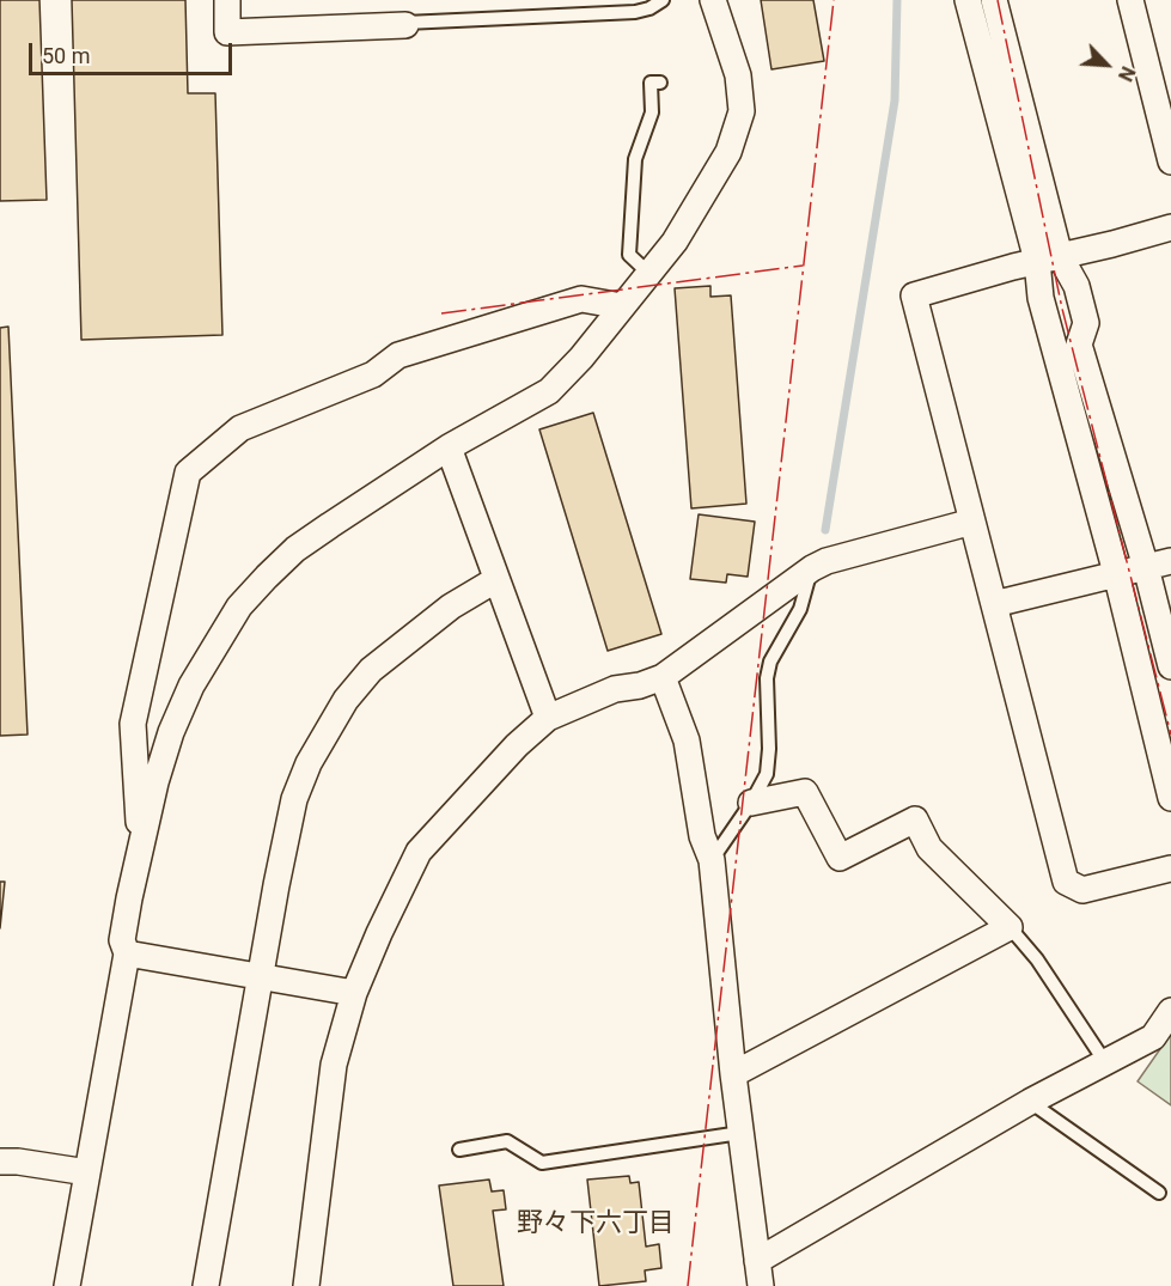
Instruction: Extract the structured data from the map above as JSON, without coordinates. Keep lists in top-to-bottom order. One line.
{"districts":["野々下六丁目"],"scale_bar":"50 m","north":"bottom right"}
